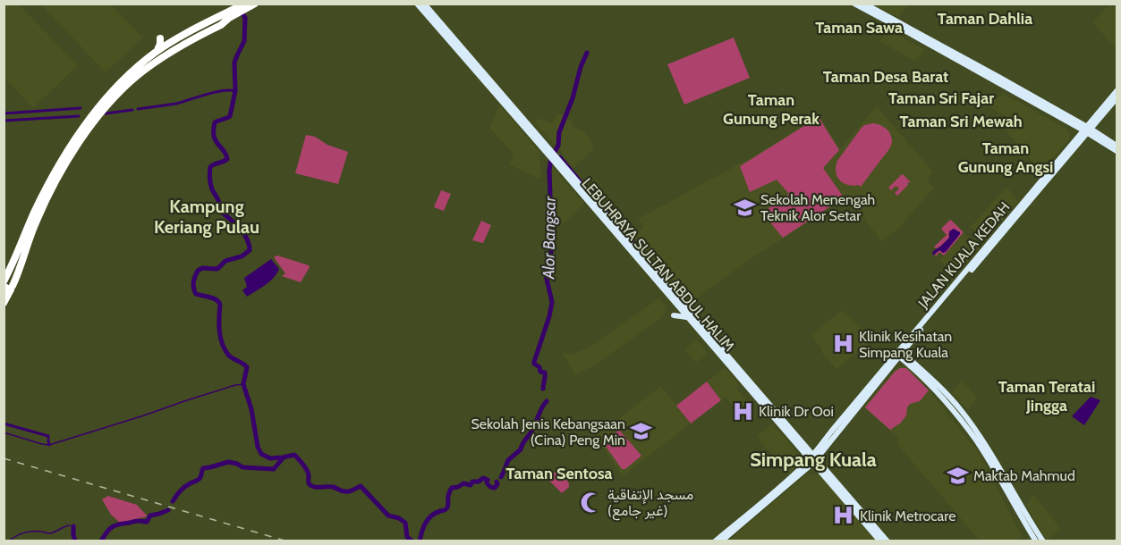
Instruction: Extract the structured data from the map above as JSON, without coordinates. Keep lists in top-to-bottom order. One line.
{"streets":{"main road":["JALAN KUALA KEDAH","LEBUHRAYA SULTAN ABDUL HALIM"]},"crossings":[["JALAN KUALA KEDAH","LEBUHRAYA SULTAN ABDUL HALIM"]],"districts":["Taman Dahlia","Taman Sawa","Taman Desa Barat","Taman Sri Fajar","Taman Gunung Perak","Taman Sri Mewah","Taman Gunung Angsi","Kampung Keriang Pulau","Taman Teratai Jingga","Simpang Kuala","Taman Sentosa"],"water":["Alor Bangsar"],"places":{"school or university":["Sekolah Menengah Teknik Alor Setar","Sekolah Jenis Kebangsaan (Cina) Peng Min","Maktab Mahmud"],"hospital":["Klinik Kesihatan Simpang Kuala","Klinik Dr Ooi","Klinik Metrocare"],"mosque":["مسجد الإتفاقية (غير جامع)"]}}
